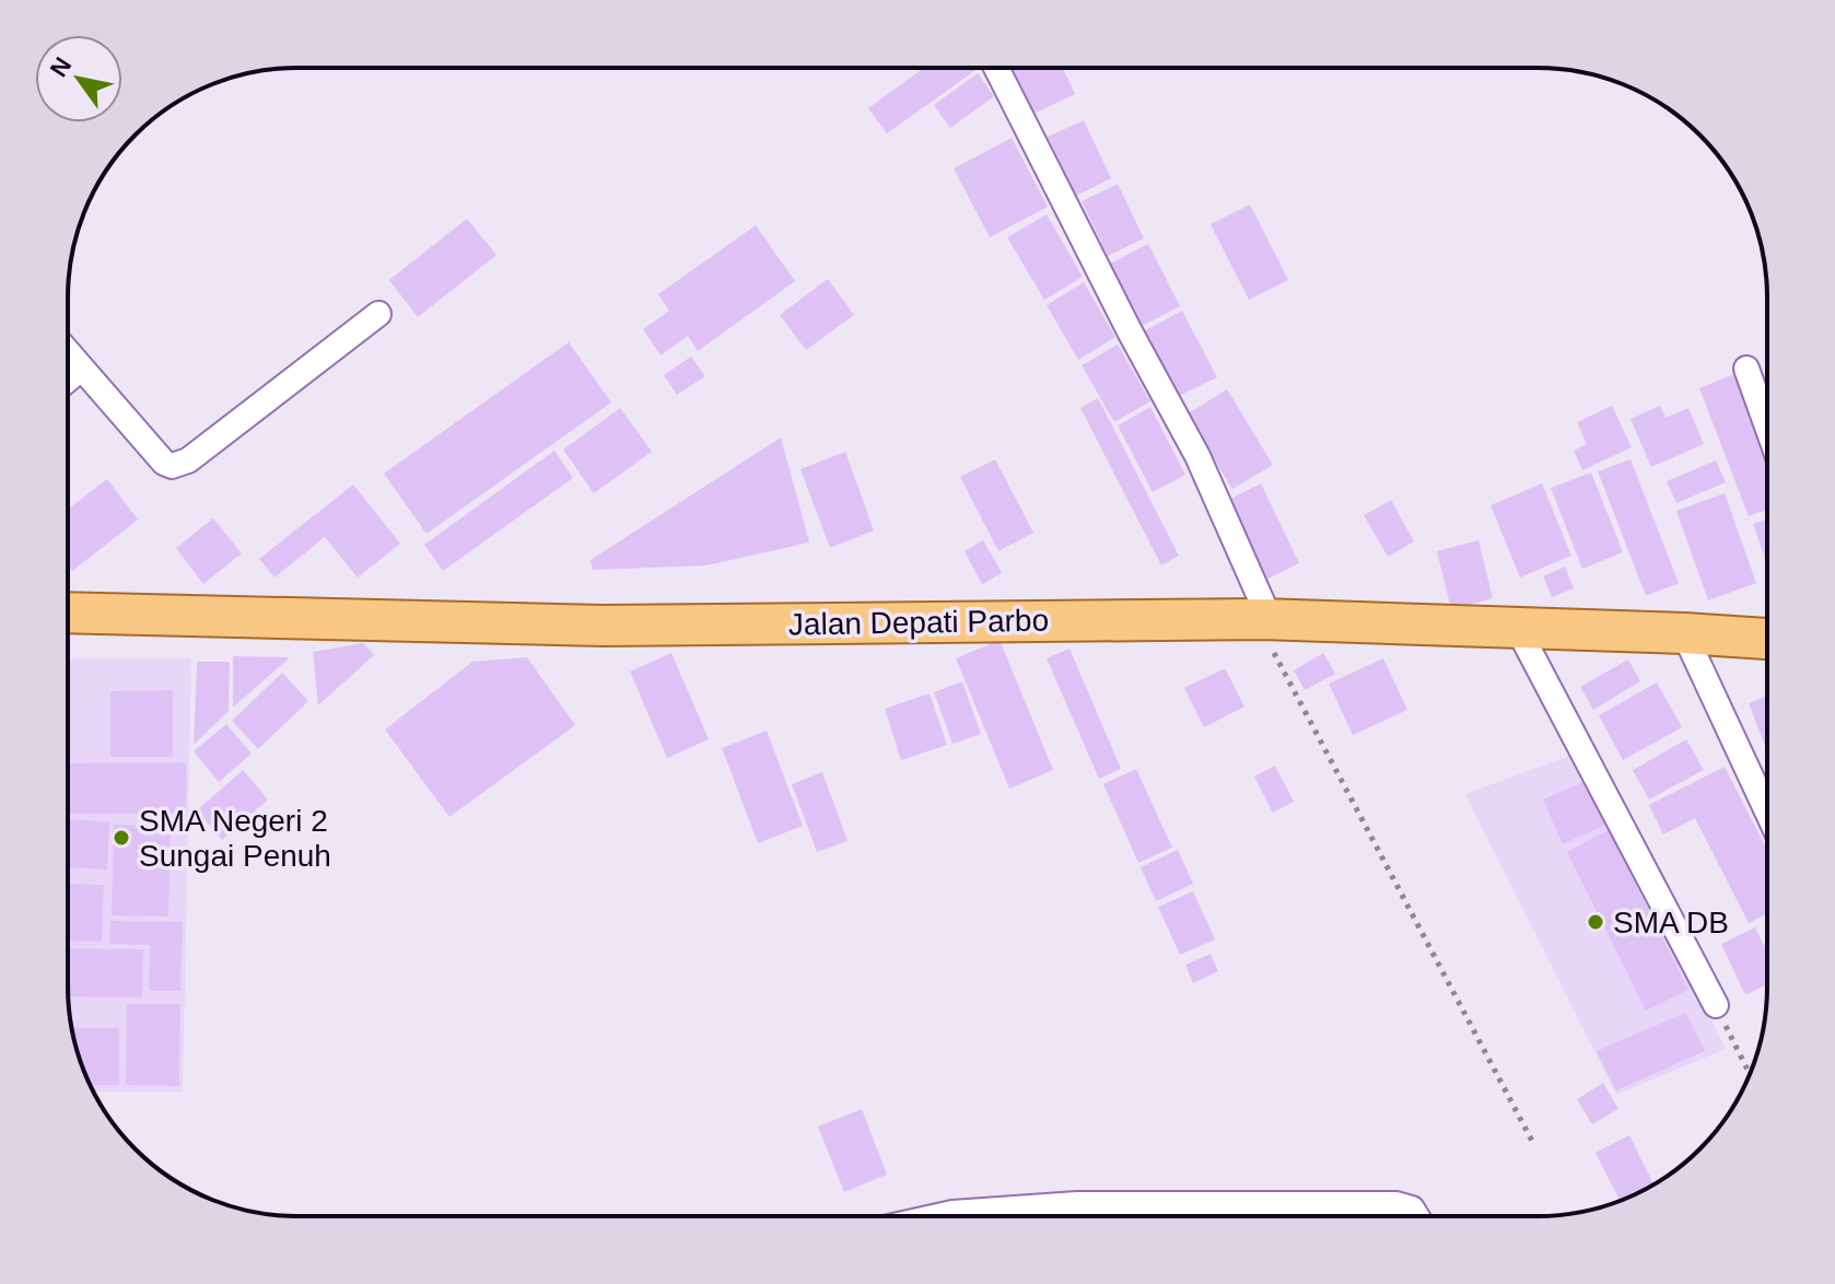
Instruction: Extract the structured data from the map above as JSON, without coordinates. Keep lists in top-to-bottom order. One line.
{"streets":{"main road":["Jalan Depati Parbo"]},"places":["SMA Negeri 2 Sungai Penuh","SMA DB"],"north":"top left"}
